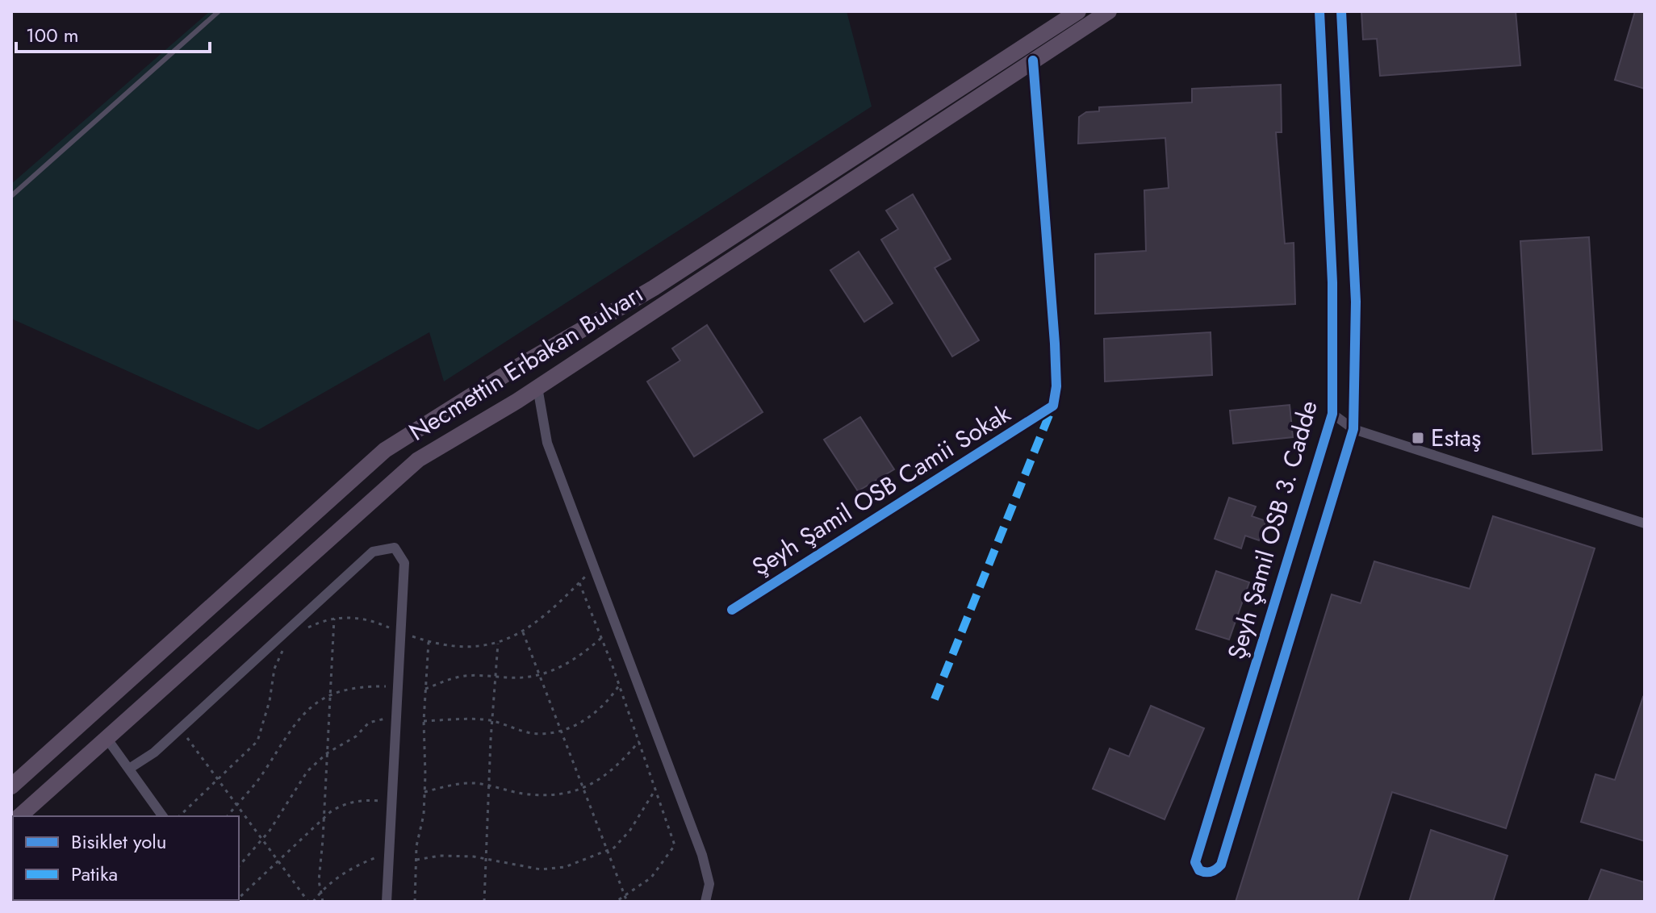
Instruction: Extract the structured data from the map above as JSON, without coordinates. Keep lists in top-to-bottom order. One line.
{"streets":{"main road":["Necmettin Erbakan Bulvarı"],"street":["Şeyh Şamil OSB Camii Sokak","Şeyh Şamil OSB 3. Cadde"]},"crossings":[["Necmettin Erbakan Bulvarı","Şeyh Şamil OSB Camii Sokak"]],"places":{"transit":["Estaş"]},"legend":["Bisiklet yolu","Patika"],"scale_bar":"100 m"}
